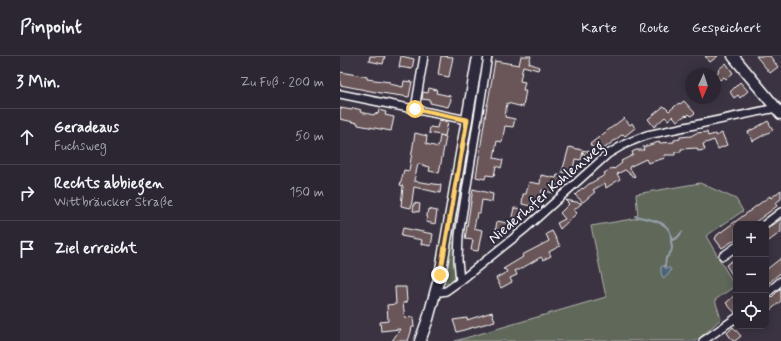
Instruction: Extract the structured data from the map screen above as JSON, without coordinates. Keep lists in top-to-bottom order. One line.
{"streets":{"street":["Niederhofer Kohlenweg"]},"north":"bottom","page":{"header":"Pinpoint","nav":["Karte","Route","Gespeichert"],"heading":["3 Min.","Zu Fuß · 200 m"],"list":[["Geradeaus","Fuchsweg","50 m"],["Rechts abbiegen","Wittbräucker Straße","150 m"],"Ziel erreicht"],"map_buttons":["+","−"]}}
